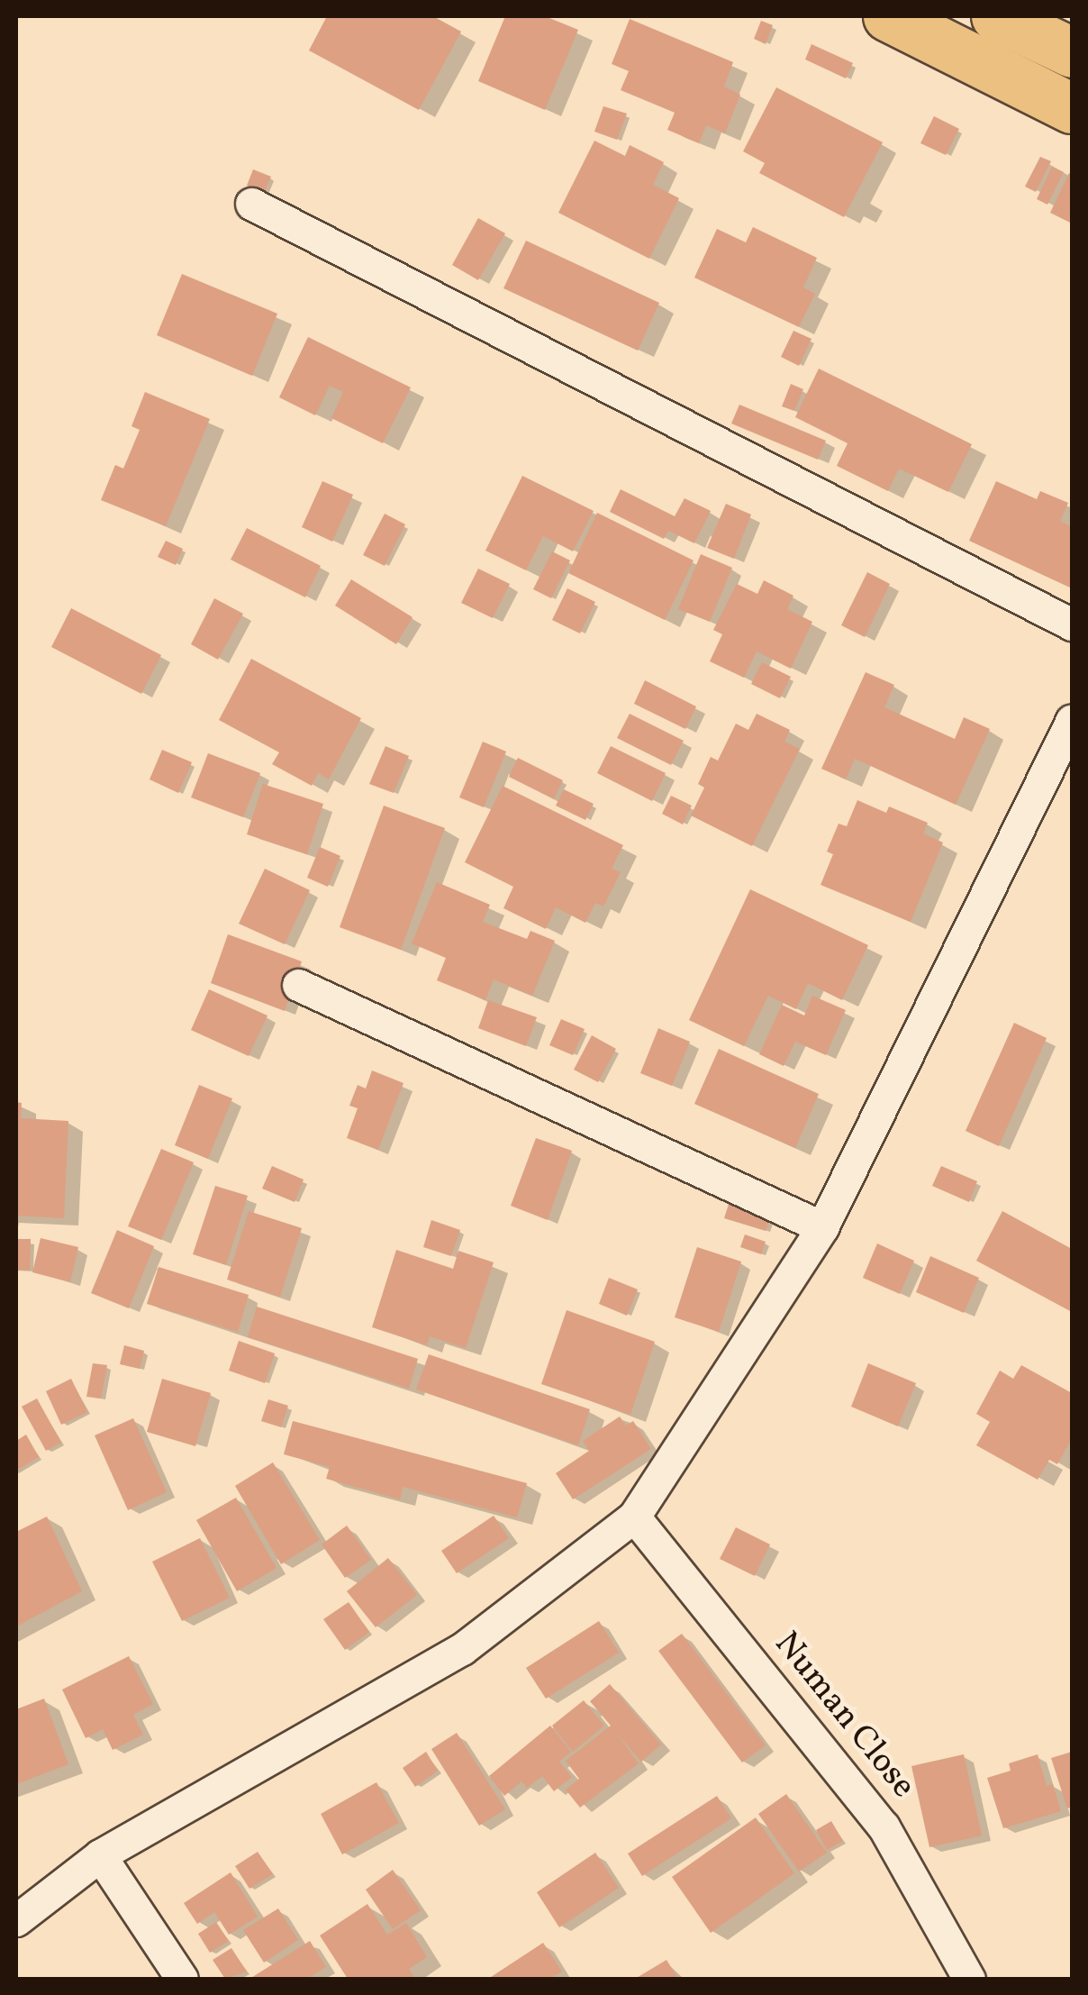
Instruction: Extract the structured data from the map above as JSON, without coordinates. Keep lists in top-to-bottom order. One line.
{"streets":{"street":["Numan Close"]}}
